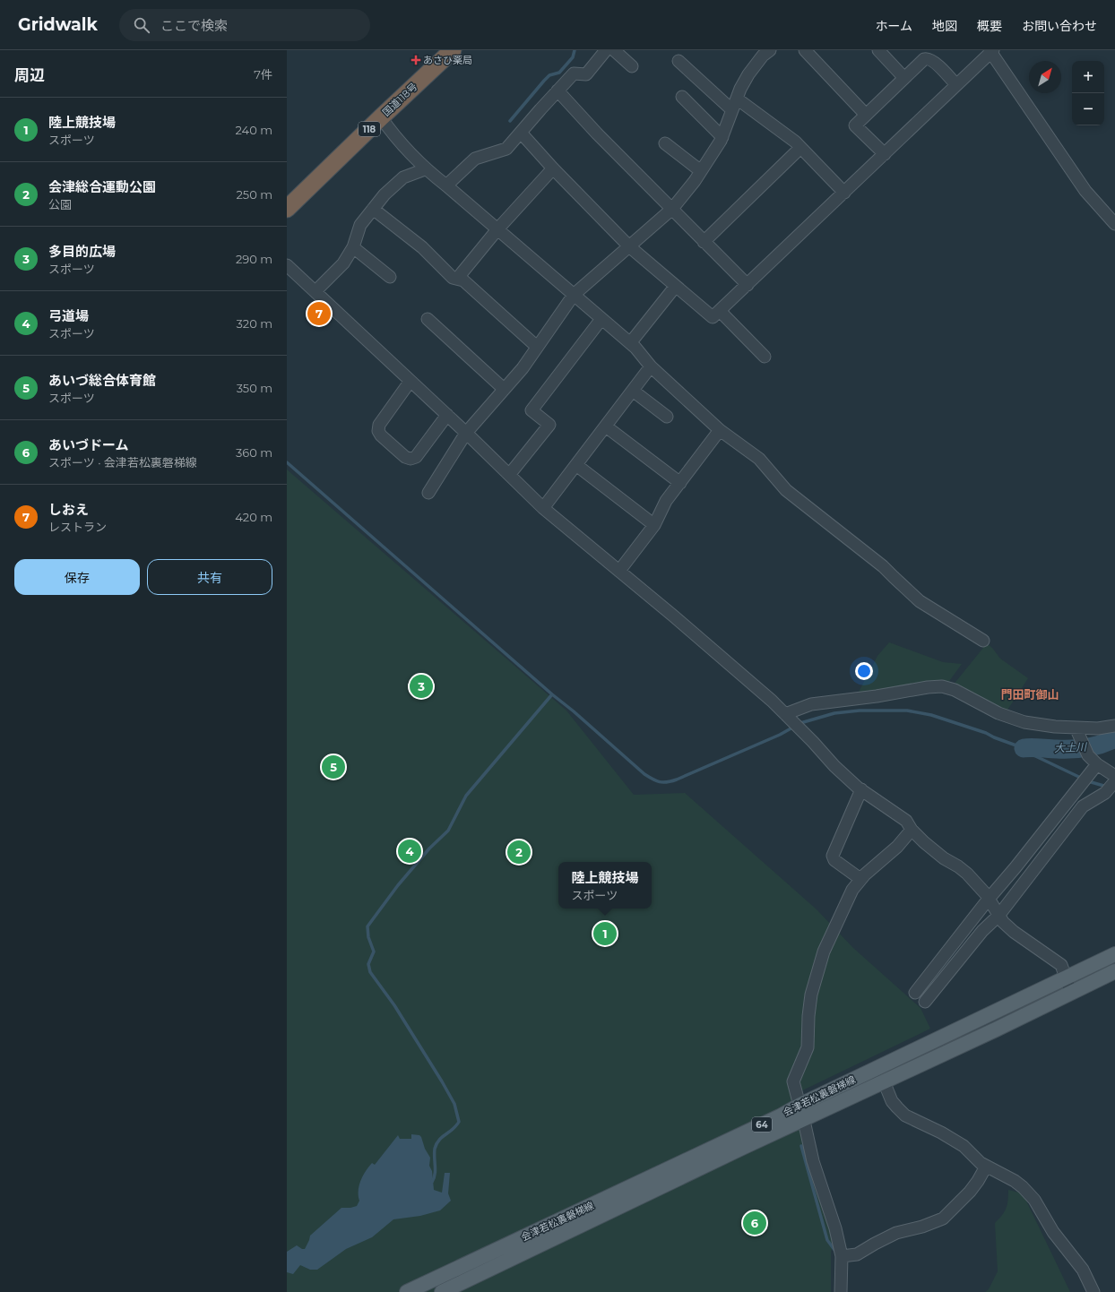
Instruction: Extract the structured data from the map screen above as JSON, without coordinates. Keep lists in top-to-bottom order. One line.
{"streets":{"highway":["国道118号","118"],"main road":["会津若松裏磐梯線","64"]},"districts":["門田町御山"],"water":["大土川"],"places":{"health":["あさひ薬局"]},"north":"top right","page":{"header":"Gridwalk","search":"ここで検索","nav":["ホーム","地図","概要","お問い合わせ"],"heading":["周辺","7件"],"map_buttons":["+","−"],"list":[{"mark":"1","name":"陸上競技場","note":"スポーツ","value":"240 m"},{"mark":"2","name":"会津総合運動公園","note":"公園","value":"250 m"},{"mark":"3","name":"多目的広場","note":"スポーツ","value":"290 m"},{"mark":"4","name":"弓道場","note":"スポーツ","value":"320 m"},{"mark":"5","name":"あいづ総合体育館","note":"スポーツ","value":"350 m"},{"mark":"6","name":"あいづドーム","note":"スポーツ · 会津若松裏磐梯線","value":"360 m"},{"mark":"7","name":"しおえ","note":"レストラン","value":"420 m"}],"pins":["7","3","5","4","2","1","6"],"buttons":["保存","共有"],"popup":["陸上競技場","スポーツ"]}}
